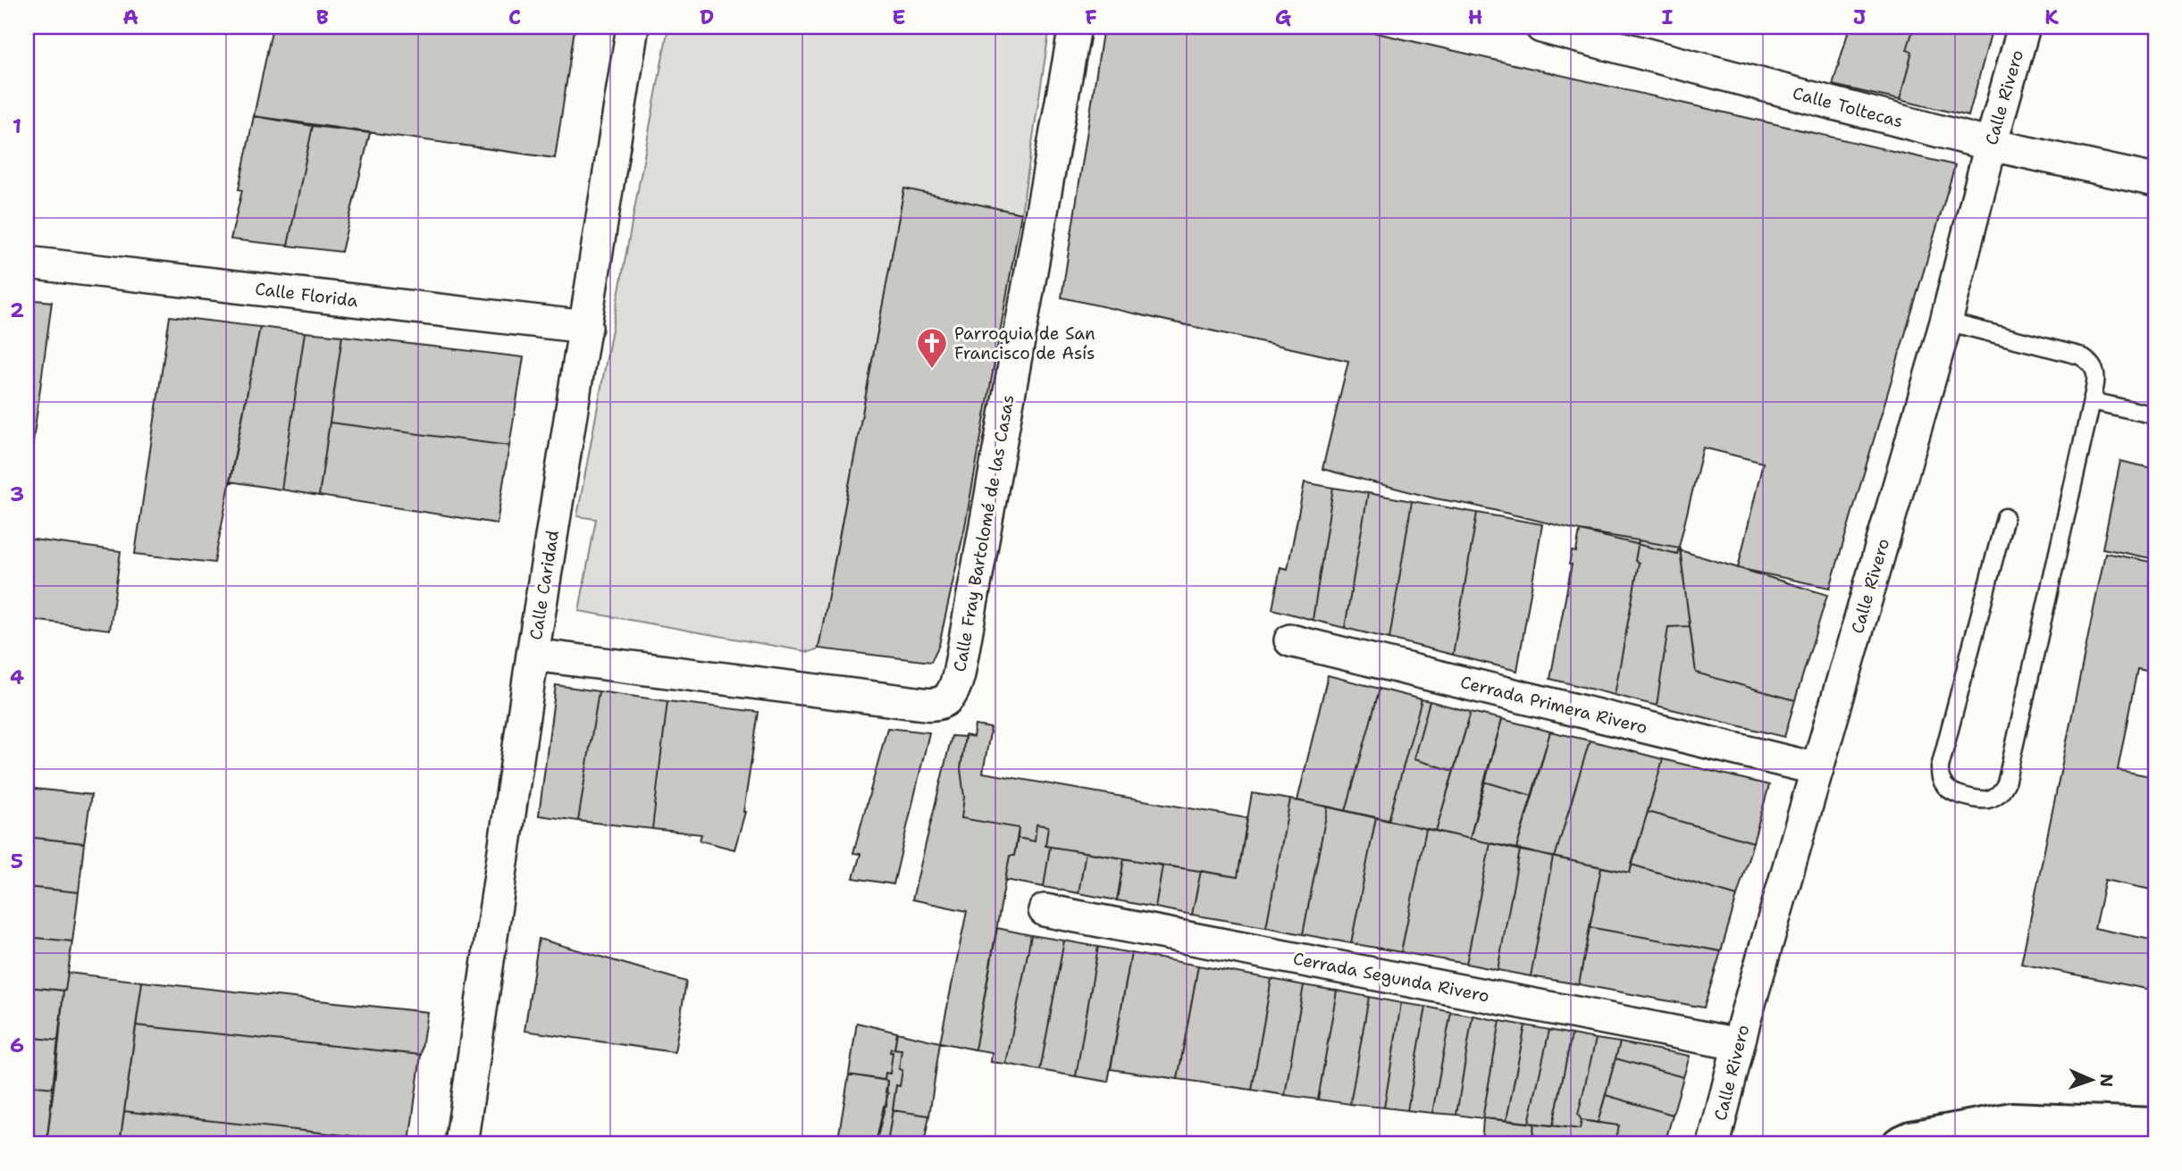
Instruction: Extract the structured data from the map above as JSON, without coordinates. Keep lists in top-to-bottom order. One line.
{"streets":{"street":["Calle Rivero","Calle Toltecas","Calle Florida","Calle Fray Bartolomé de las Casas","Calle Caridad","Cerrada Primera Rivero","Cerrada Segunda Rivero"]},"crossings":[["Calle Rivero","Calle Toltecas"],["Calle Rivero","Cerrada Primera Rivero"],["Calle Rivero","Cerrada Segunda Rivero"],["Calle Florida","Calle Caridad"],["Calle Fray Bartolomé de las Casas","Calle Caridad"]],"places":{"church":["Parroquia de San Francisco de Asís"]},"north":"right","grid":{"columns":["A","B","C","D","E","F","G","H","I","J","K"],"rows":["1","2","3","4","5","6"]}}
